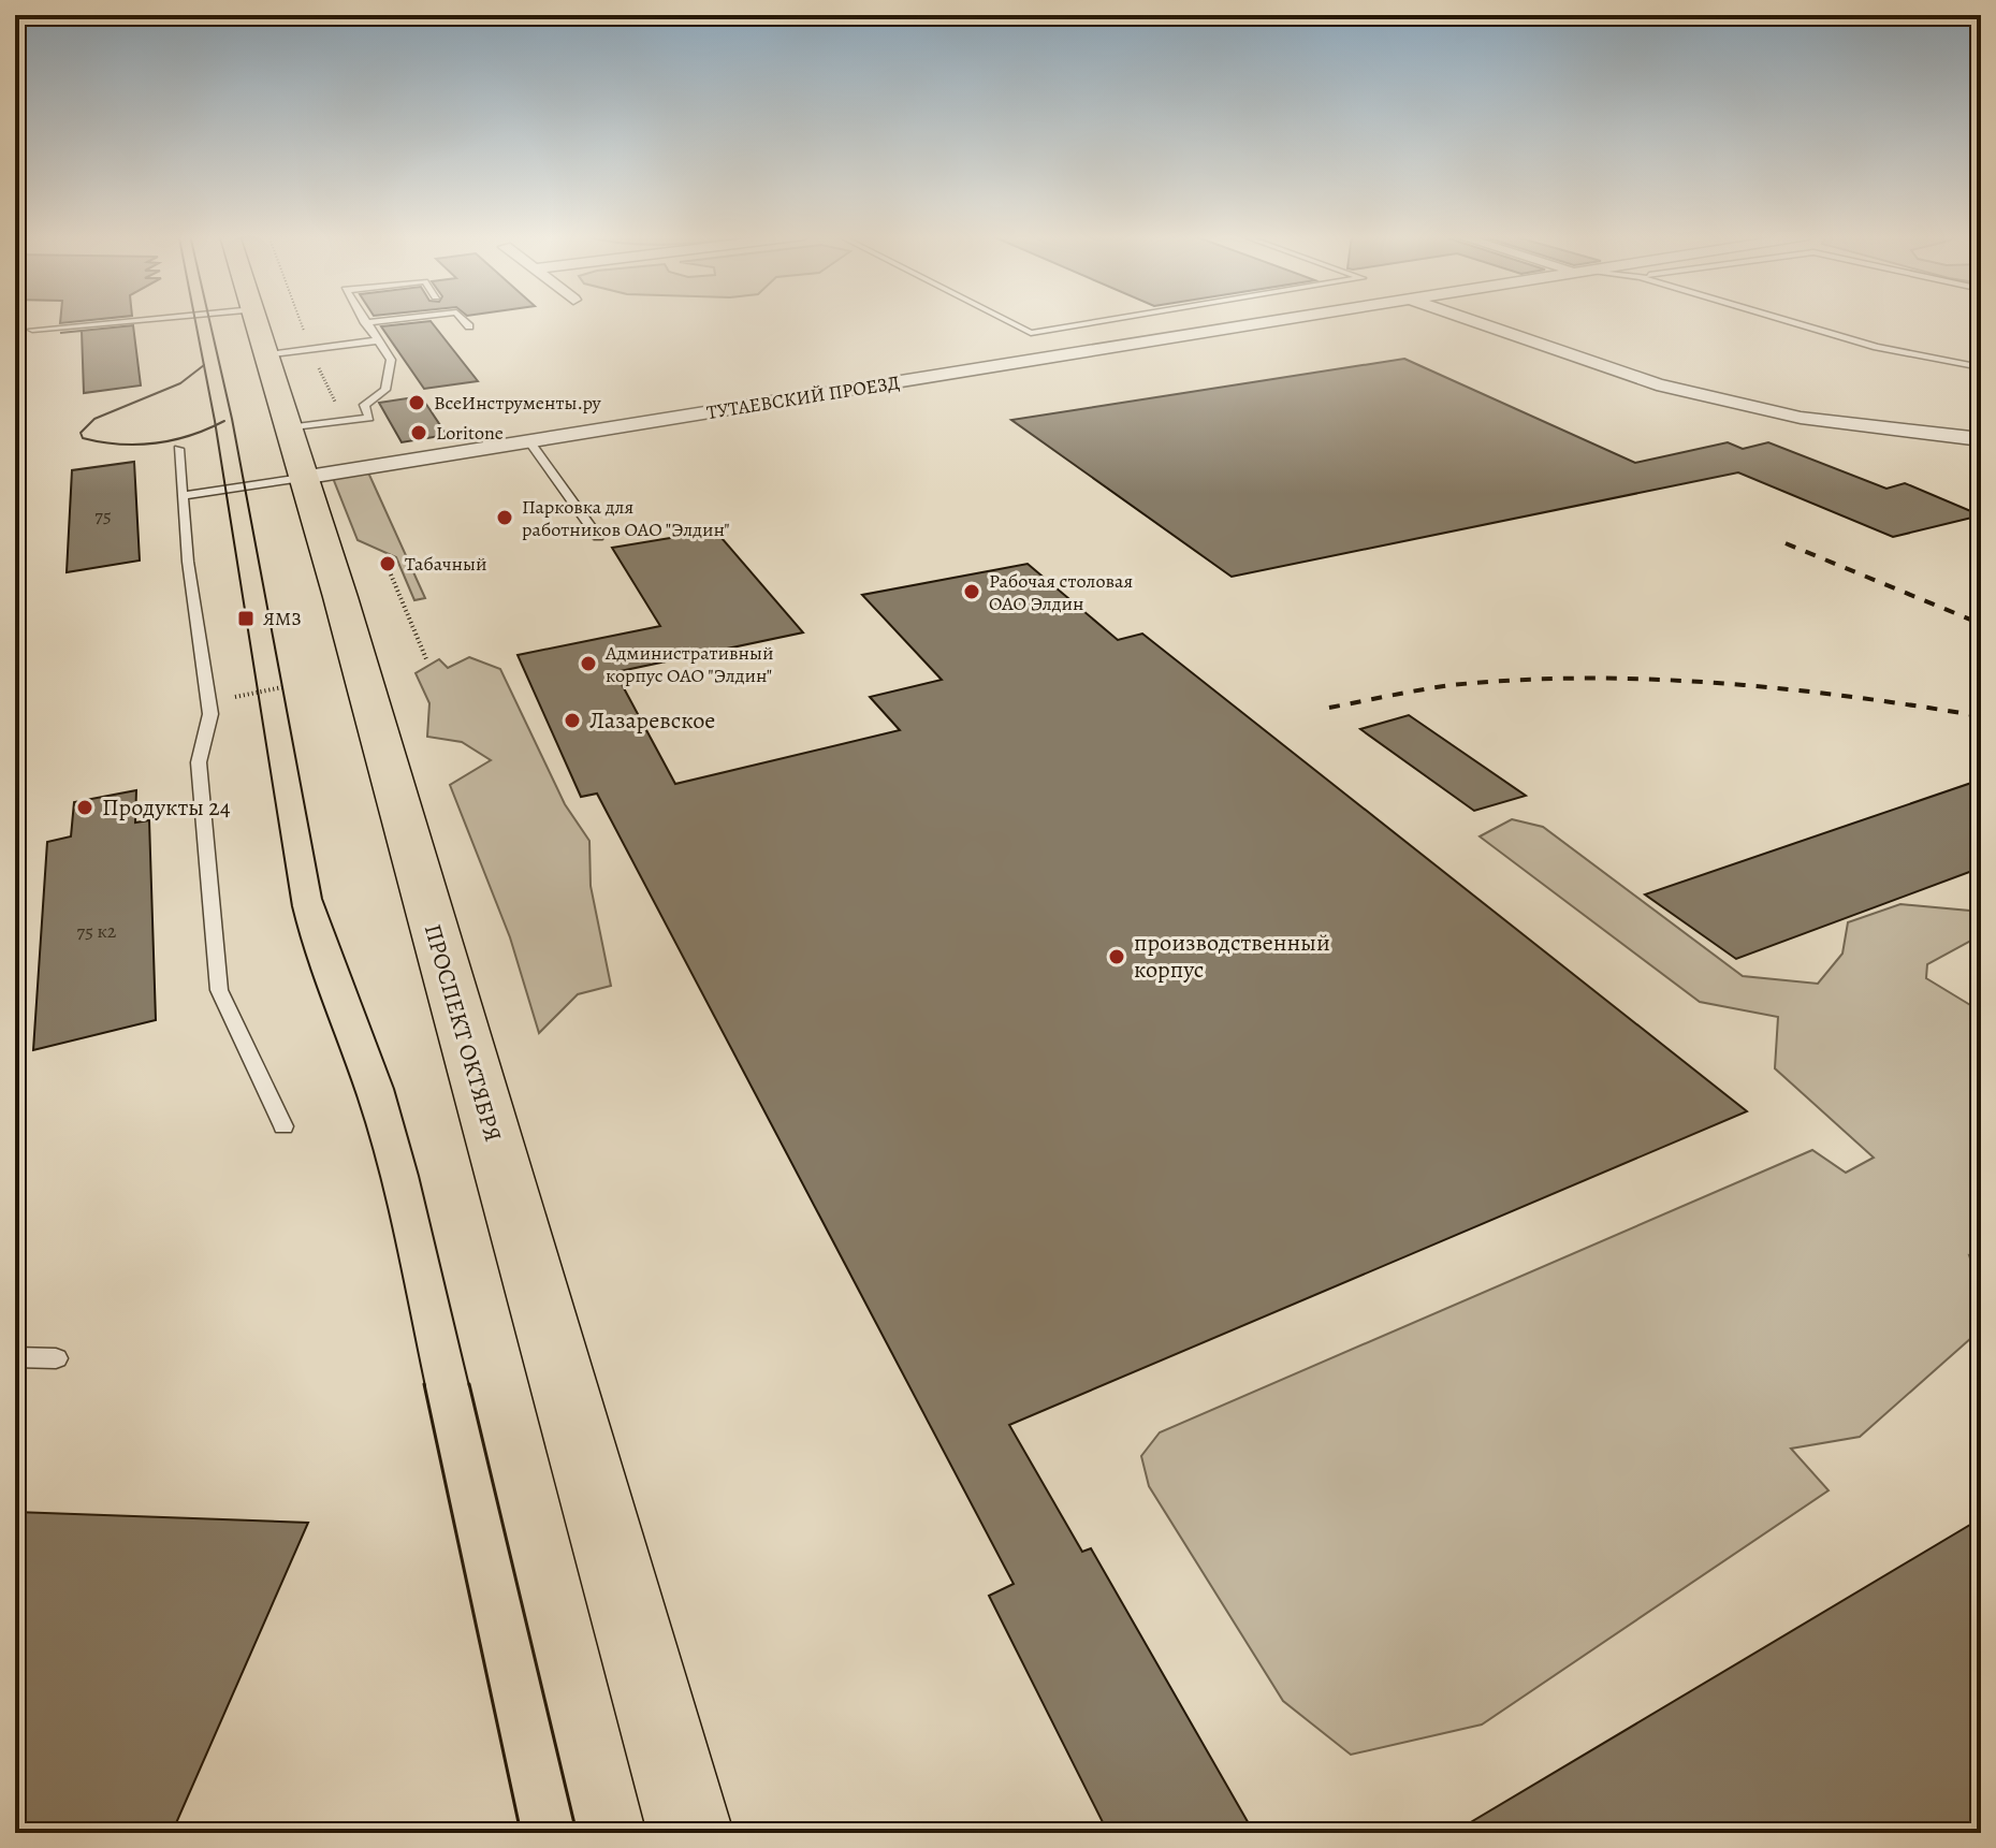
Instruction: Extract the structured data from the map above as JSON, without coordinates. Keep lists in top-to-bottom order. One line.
{"streets":{"main road":["ПРОСПЕКТ ОКТЯБРЯ"],"street":["ТУТАЕВСКИЙ ПРОЕЗД"]},"crossings":[["ТУТАЕВСКИЙ ПРОЕЗД","ПРОСПЕКТ ОКТЯБРЯ"]],"places":{"other":["ВсеИнструменты.ру","Loritone","Парковка для работников ОАО \"Элдин\"","Табачный","Рабочая столовая ОАО Элдин","Административный корпус ОАО \"Элдин\"","Лазаревское","Продукты 24","производственный корпус"],"transit":["ЯМЗ"]},"house_numbers":["75","75 к2"]}
